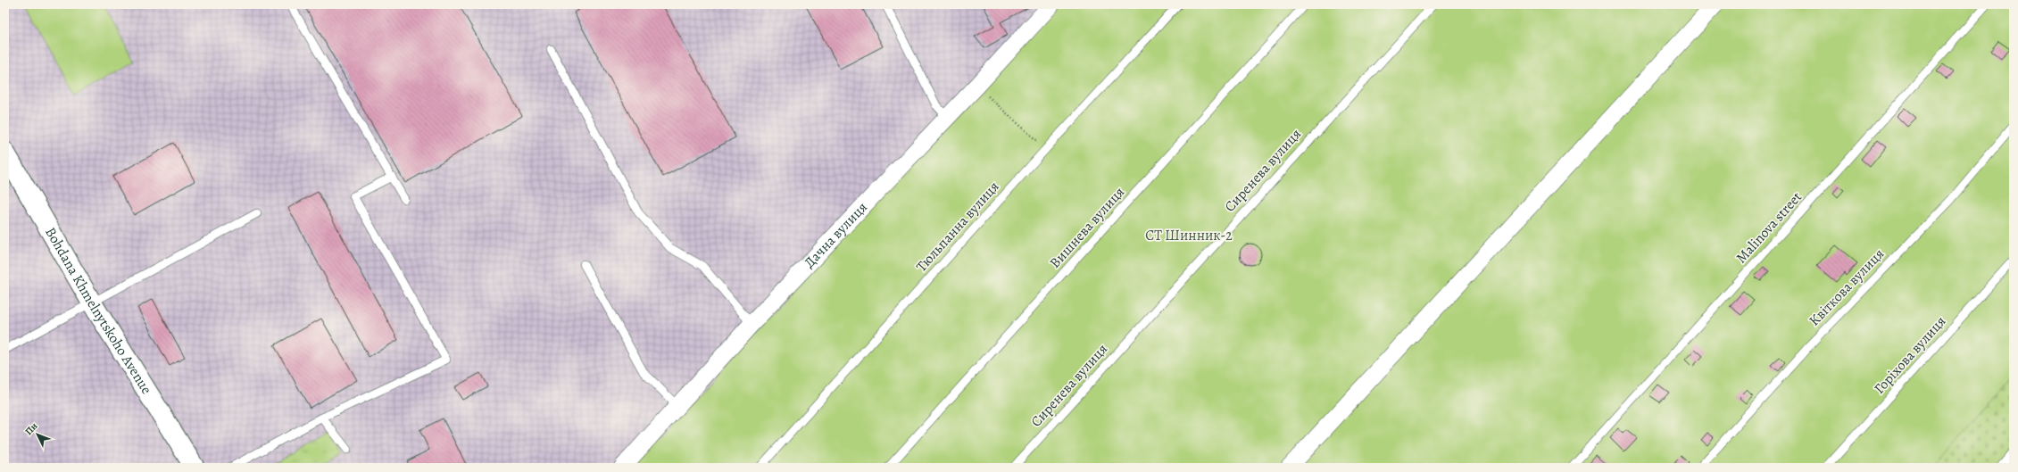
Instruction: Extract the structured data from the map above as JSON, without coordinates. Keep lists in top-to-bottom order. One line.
{"streets":{"main road":["Bohdana Khmelnytskoho Avenue"],"street":["Дачна вулиця"],"lane":["Сиренева вулиця","Тюльпанна вулиця","Вишнева вулиця","Malinova street","Квіткова вулиця","Горіхова вулиця"]},"parks":["СТ Шинник-2"],"north":"top left"}
